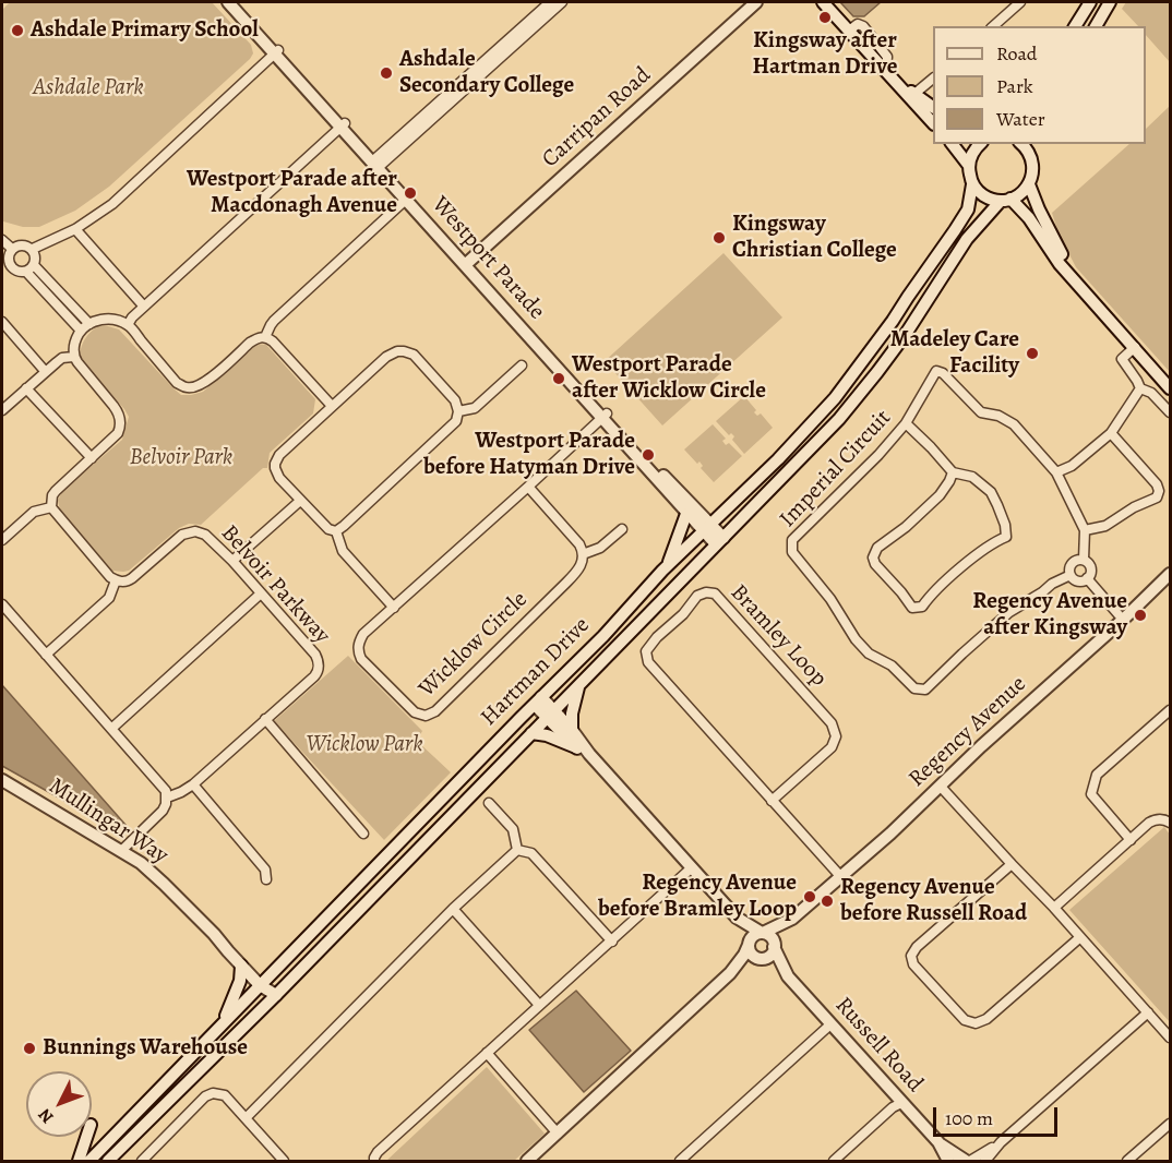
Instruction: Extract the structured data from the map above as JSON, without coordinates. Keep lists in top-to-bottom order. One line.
{"streets":{"main road":["Carripan Road","Westport Parade","Hartman Drive","Regency Avenue","Mullingar Way","Russell Road"],"street":["Imperial Circuit","Belvoir Parkway","Bramley Loop","Wicklow Circle"]},"crossings":[["Carripan Road","Westport Parade"],["Westport Parade","Wicklow Circle"],["Westport Parade","Hartman Drive"],["Bramley Loop","Regency Avenue"],["Hartman Drive","Mullingar Way"],["Regency Avenue","Russell Road"]],"parks":["Ashdale Park","Belvoir Park","Wicklow Park"],"places":["Kingsway after Hartman Drive","Ashdale Primary School","Ashdale Secondary College","Westport Parade after Macdonagh Avenue","Kingsway Christian College","Madeley Care Facility","Westport Parade after Wicklow Circle","Westport Parade before Hatyman Drive","Regency Avenue after Kingsway","Regency Avenue before Bramley Loop","Regency Avenue before Russell Road","Bunnings Warehouse"],"legend":["Road","Park","Water"],"scale_bar":"100 m","north":"bottom left"}
